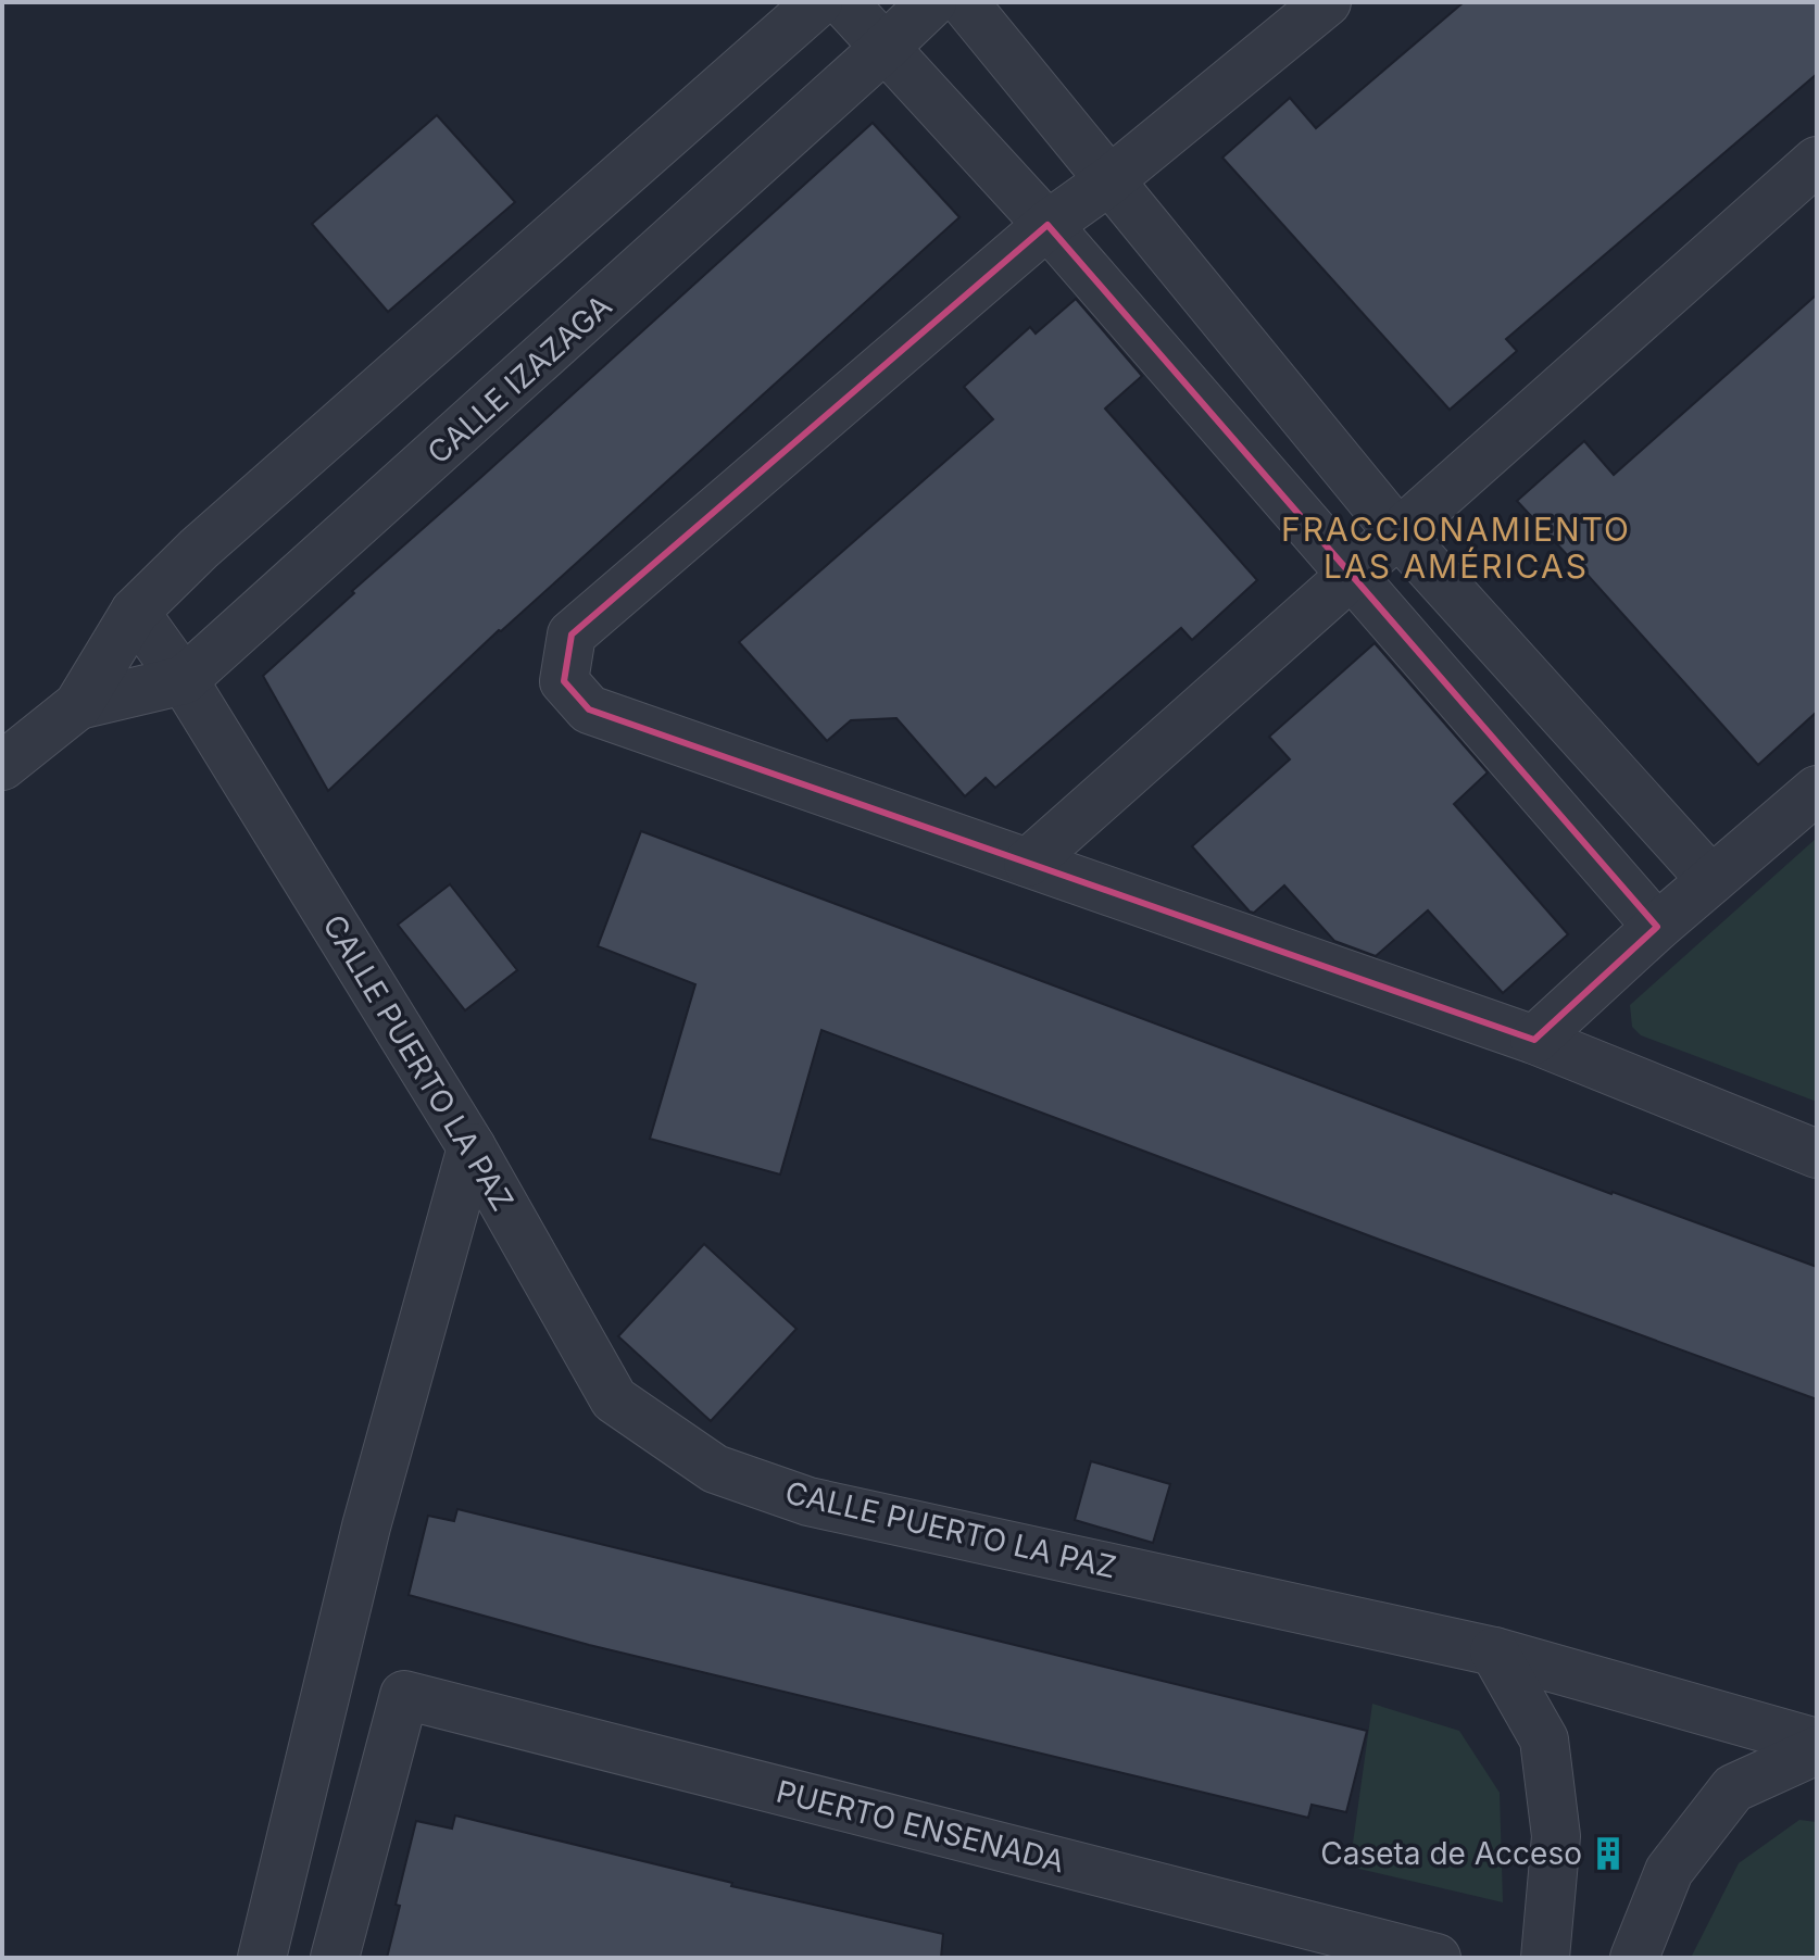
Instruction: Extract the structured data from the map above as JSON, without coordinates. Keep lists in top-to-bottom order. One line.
{"streets":{"street":["CALLE IZAZAGA","CALLE PUERTO LA PAZ","PUERTO ENSENADA"]},"crossings":[["CALLE IZAZAGA","CALLE PUERTO LA PAZ"]],"districts":["FRACCIONAMIENTO LAS AMÉRICAS"],"places":{"building":["Caseta de Acceso"]}}
